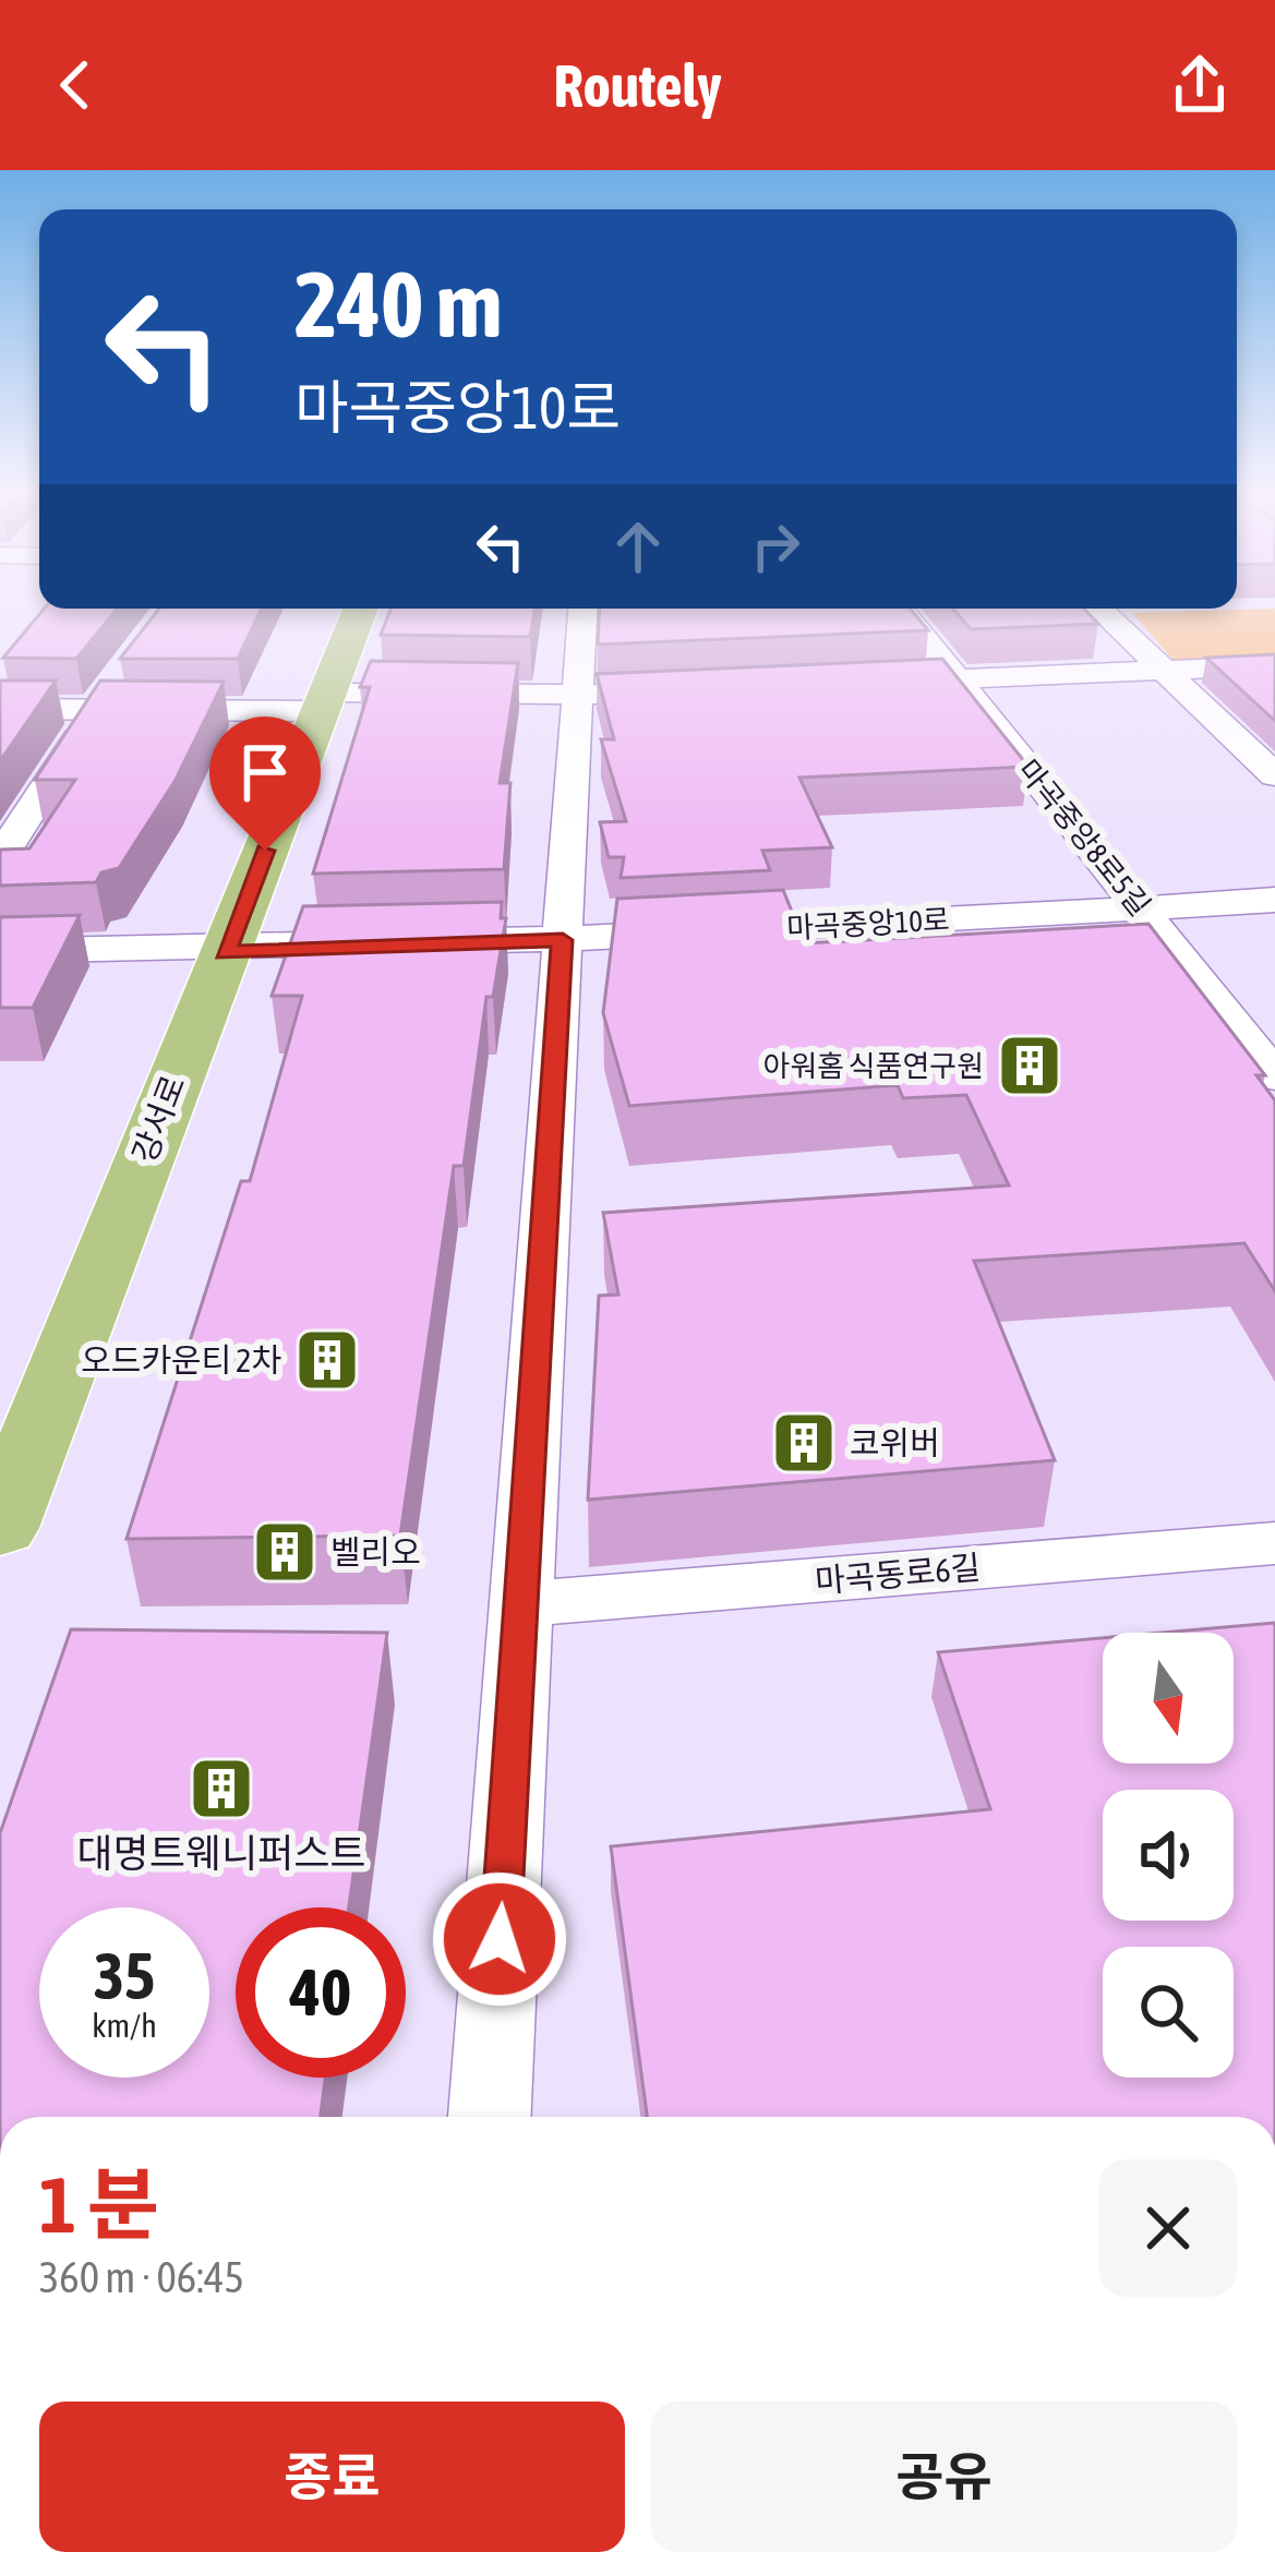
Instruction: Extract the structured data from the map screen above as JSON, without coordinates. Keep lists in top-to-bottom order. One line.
{"streets":{"main road":["강서로"],"street":["마곡중앙8로5길","마곡중앙10로","마곡동로6길"]},"crossings":[["마곡중앙8로5길","마곡중앙10로"],["마곡중앙10로","강서로"]],"places":{"building":["아워홈 식품연구원","오드카운티 2차","코위버","벨리오","대명트웨니퍼스트"]},"north":"bottom","page":{"header":"Routely","turn":["240 m","마곡중앙10로"],"speed":"35 km/h","limit":"40","heading":["1 분","360 m · 06:45"],"buttons":["종료","공유"]}}
